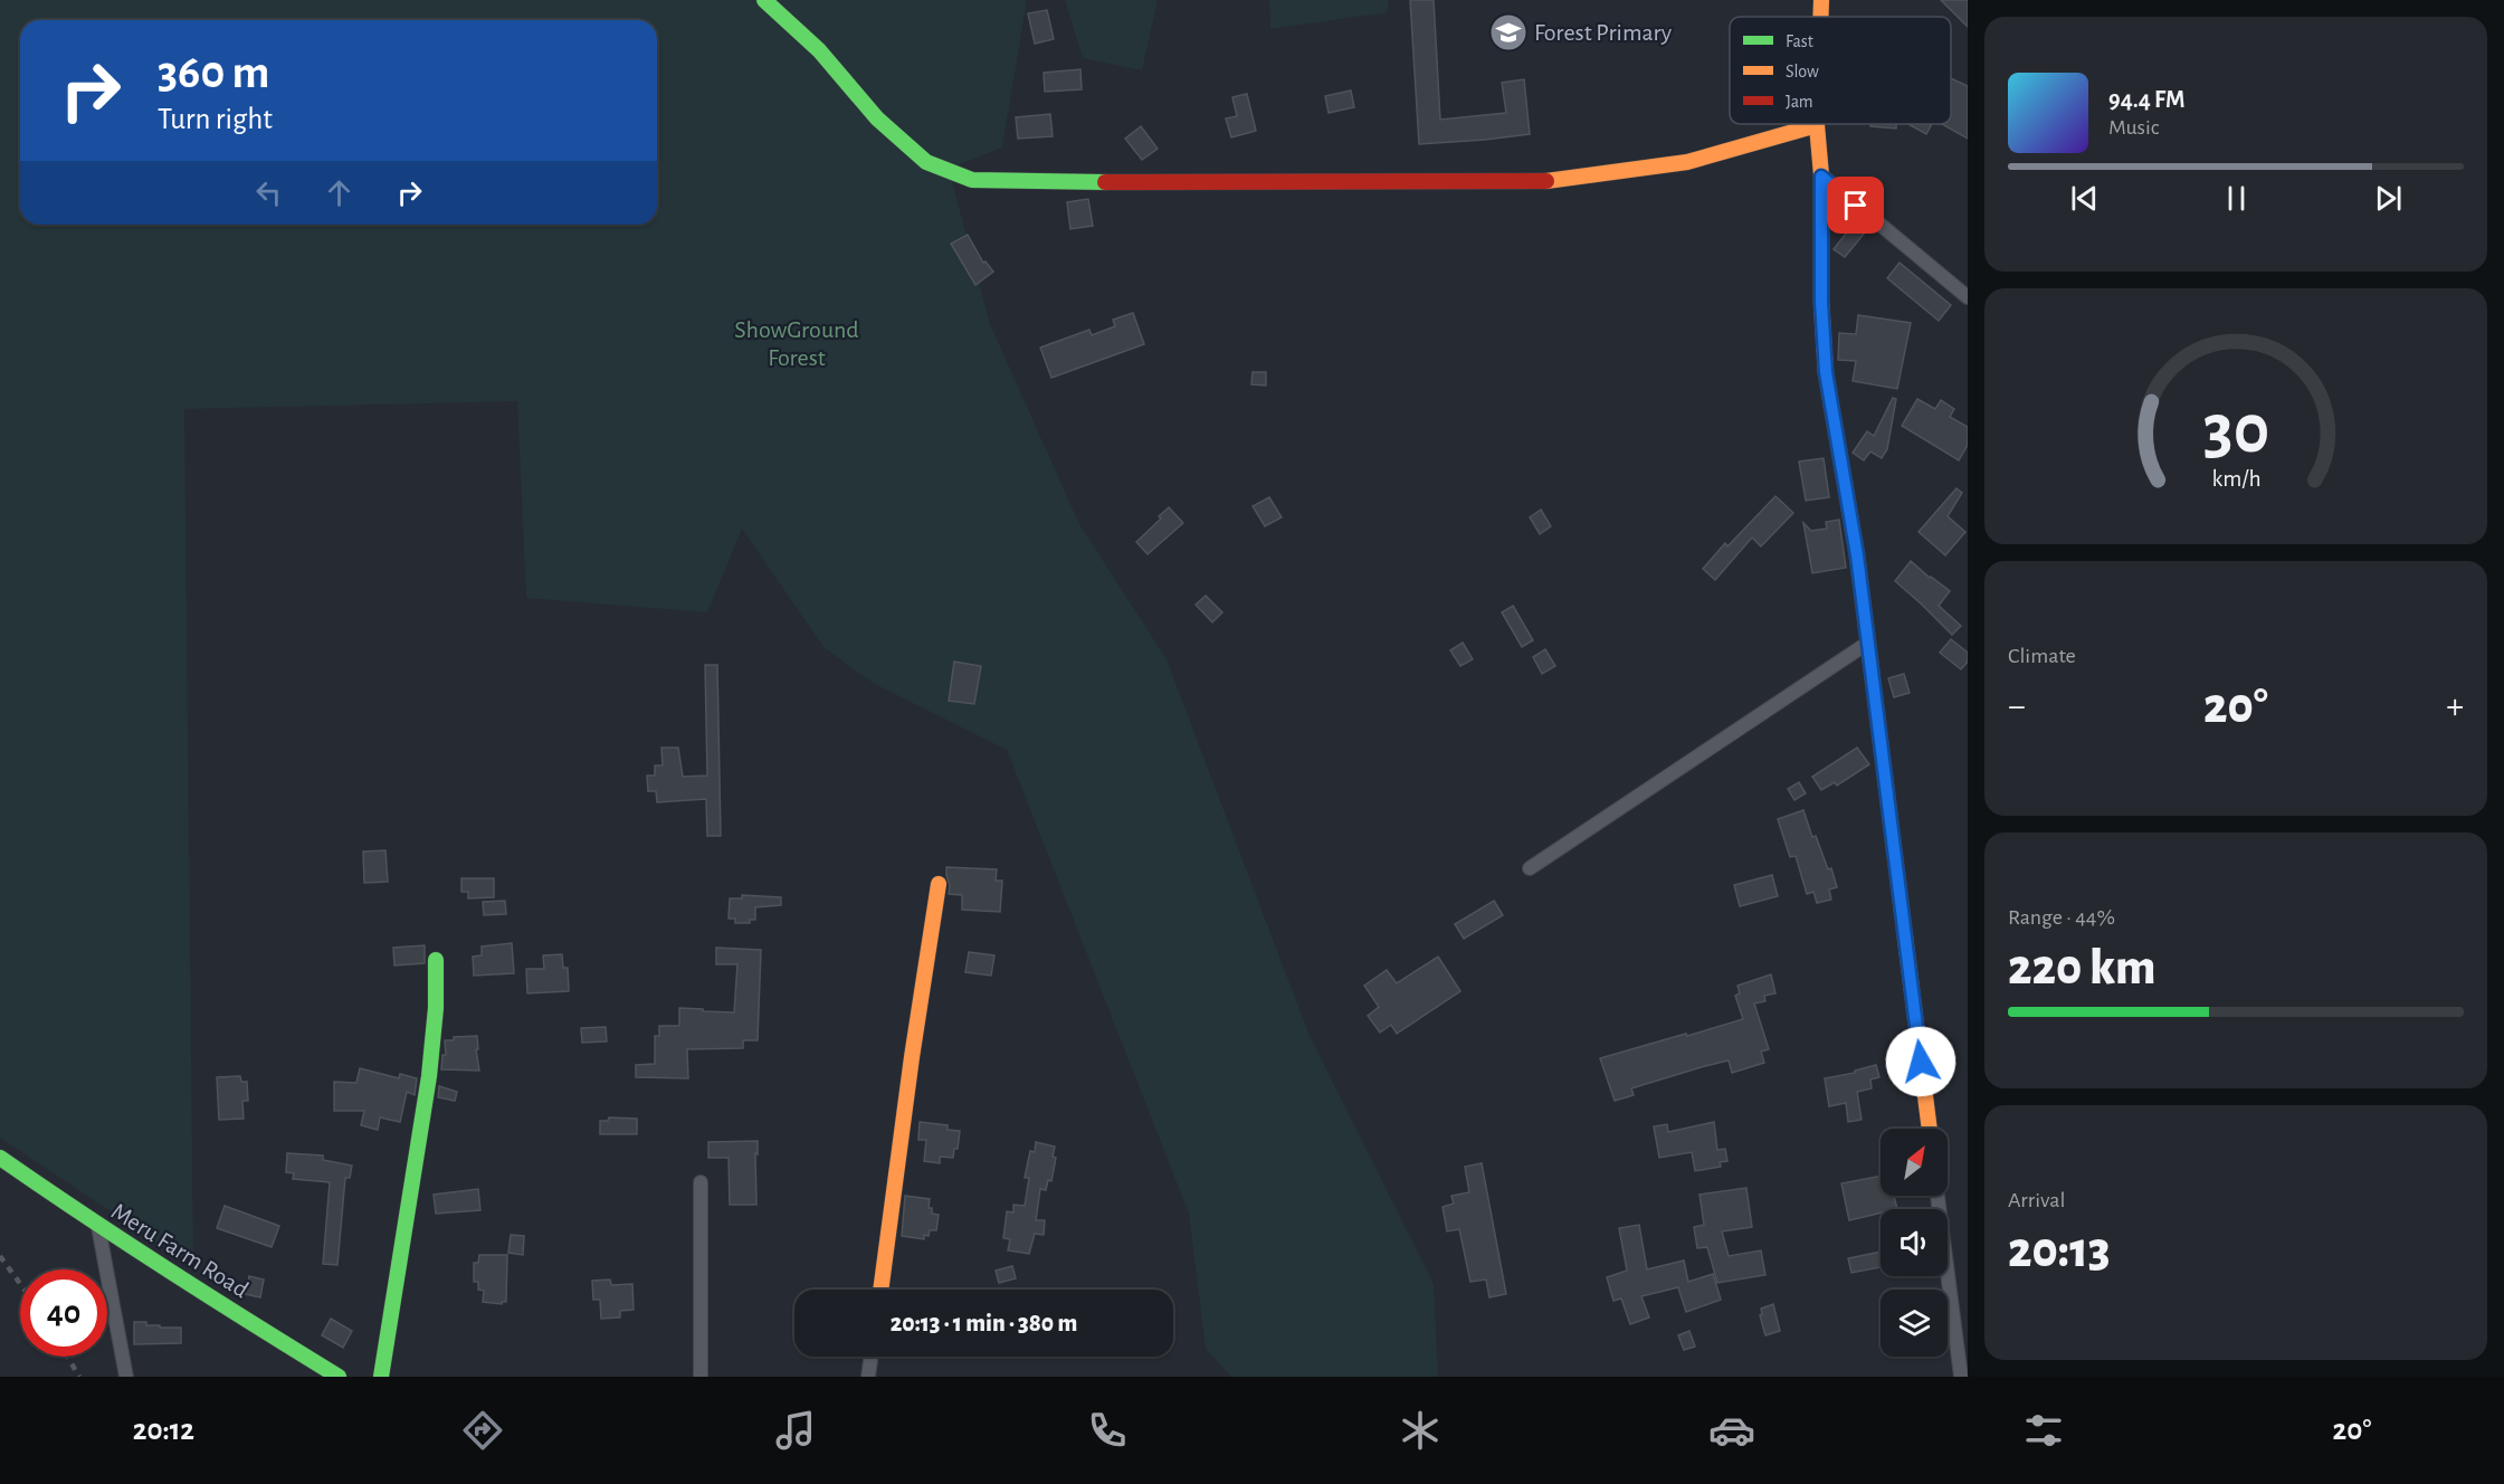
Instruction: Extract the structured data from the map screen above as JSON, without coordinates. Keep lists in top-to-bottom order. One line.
{"streets":{"street":["Meru Farm Road"]},"parks":["ShowGround Forest"],"places":{"school or university":["Forest Primary"]},"legend":["Fast","Slow","Jam"],"north":"top right","page":{"turn":["360 m","Turn right"],"song":["94.4 FM","Music"],"tile":["Climate",["Range · 44%","220 km"],["Arrival","20:13"]],"heat":["−","20°","+"],"limit":"40","trip":"20:13 · 1 min · 380 m","tabs":["20:12","20°"],"gauge":["30","km/h"]}}
